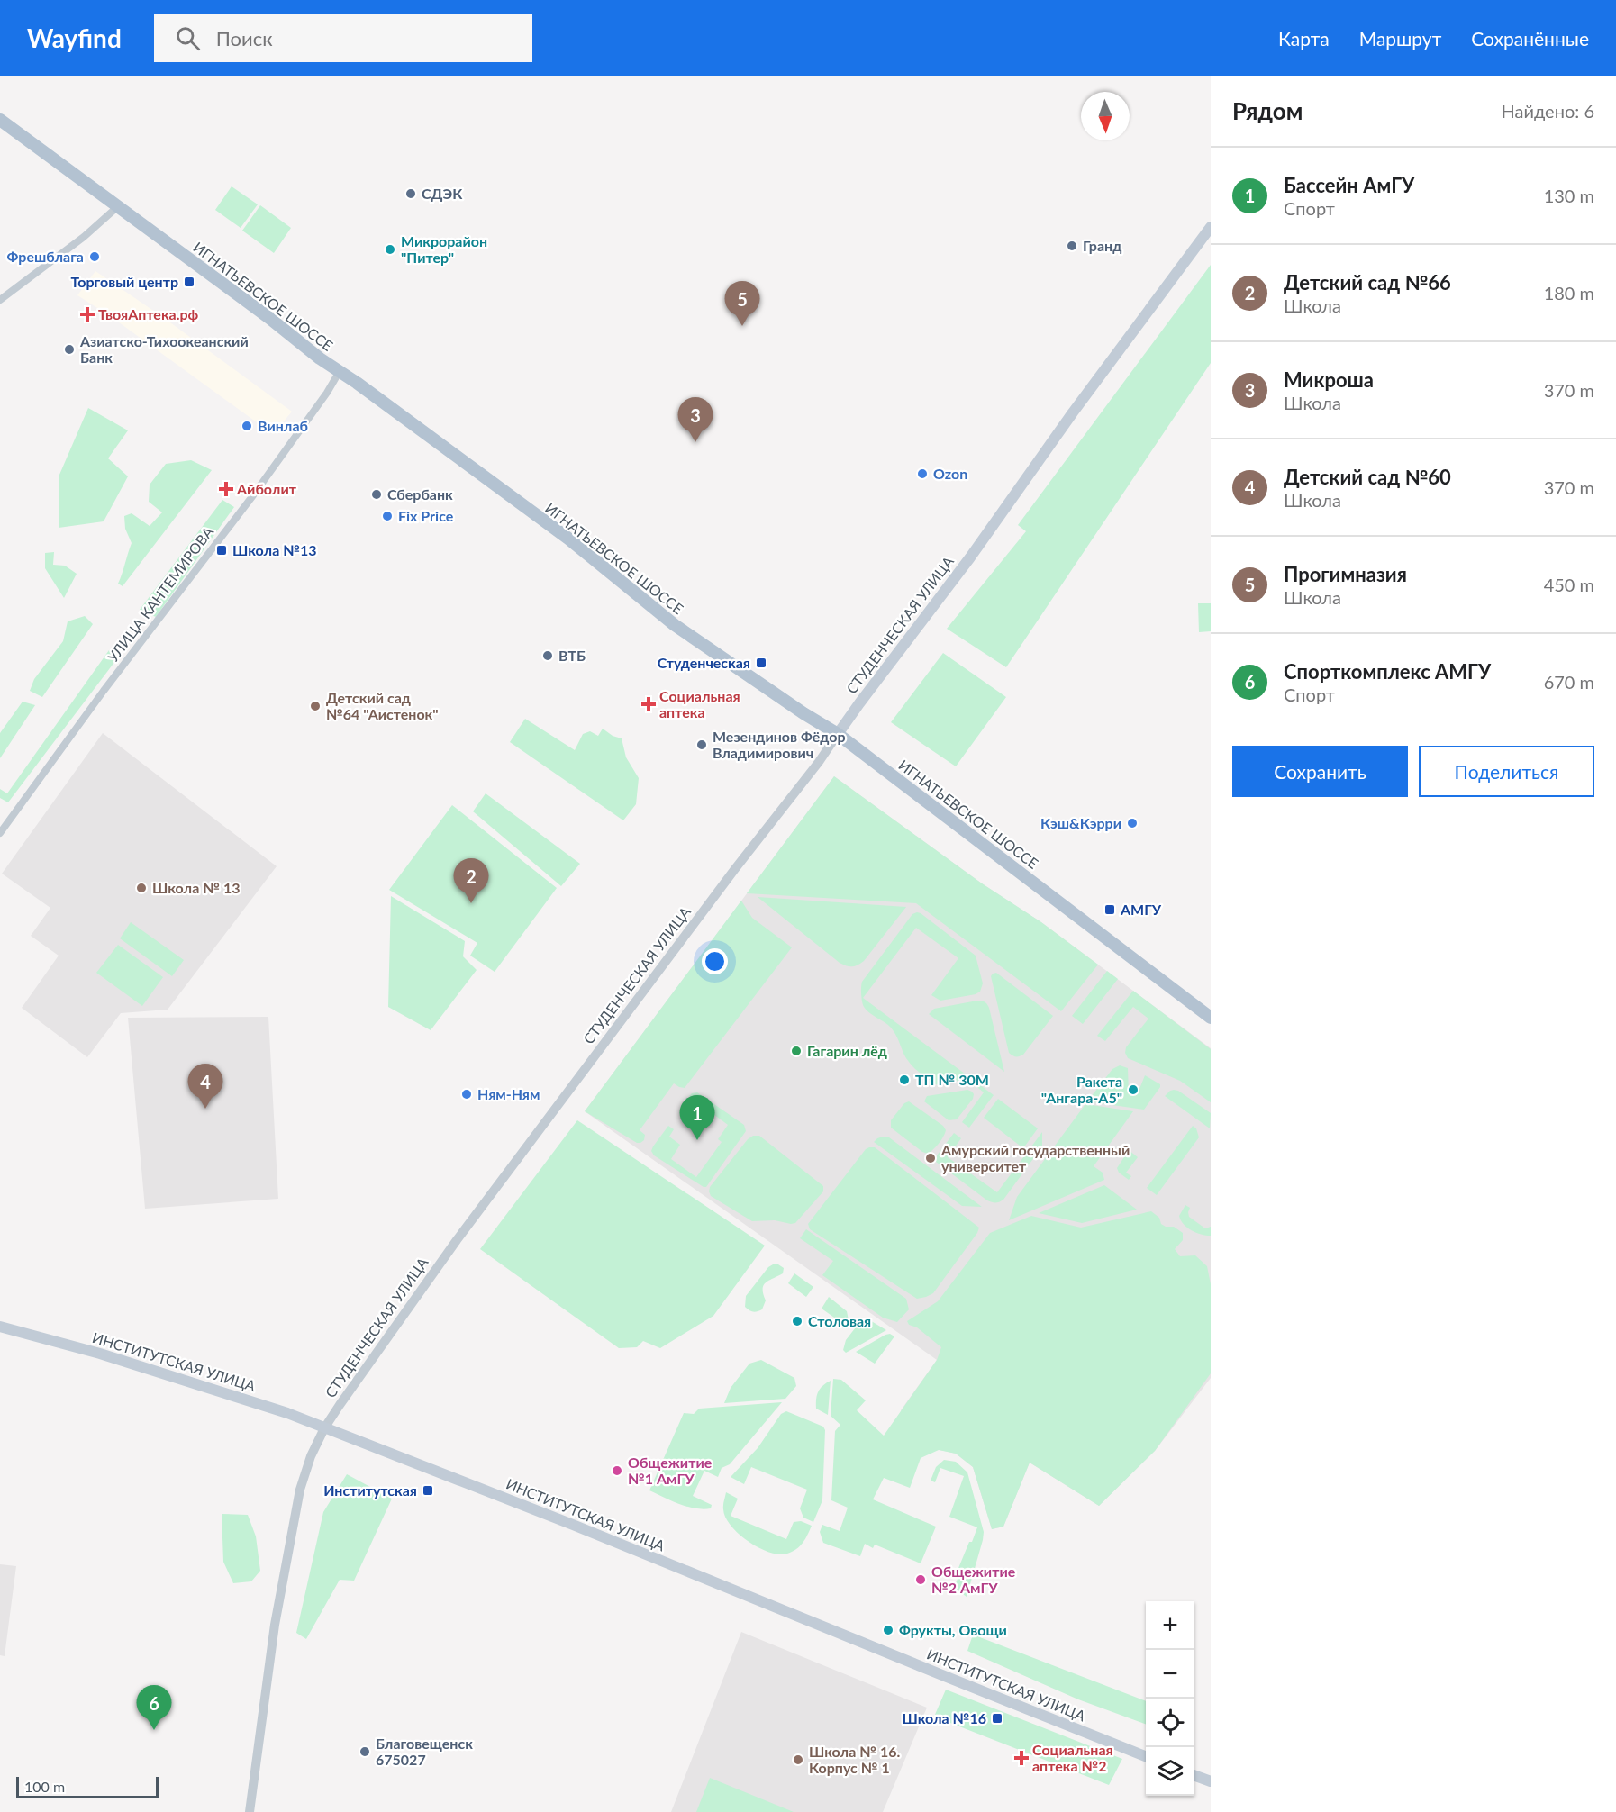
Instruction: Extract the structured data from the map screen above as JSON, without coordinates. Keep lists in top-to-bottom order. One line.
{"streets":{"main road":["ИГНАТЬЕВСКОЕ ШОССЕ","СТУДЕНЧЕСКАЯ УЛИЦА","ИНСТИТУТСКАЯ УЛИЦА"],"street":["УЛИЦА КАНТЕМИРОВА"]},"crossings":[["ИГНАТЬЕВСКОЕ ШОССЕ","УЛИЦА КАНТЕМИРОВА"],["ИГНАТЬЕВСКОЕ ШОССЕ","СТУДЕНЧЕСКАЯ УЛИЦА"],["СТУДЕНЧЕСКАЯ УЛИЦА","ИНСТИТУТСКАЯ УЛИЦА"]],"places":{"other":["СДЭК","Гранд","Микрорайон \"Питер\"","Фрешблага","Азиатско-Тихоокеанский Банк","Винлаб","Ozon","Сбербанк","Fix Price","ВТБ","Детский сад №64 \"Аистенок\"","Мезендинов Фёдор Владимирович","Кэш&Кэрри","Школа № 13","Гагарин лёд","ТП № 30М","Ракета \"Ангара-А5\"","Ням-Ням","Амурский государственный университет","Столовая","Общежитие №1 АмГУ","Общежитие №2 АмГУ","Фрукты, Овощи","Благовещенск 675027","Школа № 16. Корпус № 1"],"transit":["Торговый центр","Школа №13","Студенческая","АМГУ","Институтская","Школа №16"],"health":["ТвояАптека.рф","Айболит","Социальная аптека","Социальная аптека №2"]},"scale_bar":"100 m","north":"bottom","page":{"header":"Wayfind","search":"Поиск","nav":["Карта","Маршрут","Сохранённые"],"heading":["Рядом","Найдено: 6"],"list":[{"mark":"1","name":"Бассейн АмГУ","note":"Спорт","value":"130 m"},{"mark":"2","name":"Детский сад №66","note":"Школа","value":"180 m"},{"mark":"3","name":"Микроша","note":"Школа","value":"370 m"},{"mark":"4","name":"Детский сад №60","note":"Школа","value":"370 m"},{"mark":"5","name":"Прогимназия","note":"Школа","value":"450 m"},{"mark":"6","name":"Спорткомплекс АМГУ","note":"Спорт","value":"670 m"}],"pins":["5","3","2","4","1","6"],"buttons":["Сохранить","Поделиться"],"map_buttons":["+","−"],"scale":"100 m"}}
